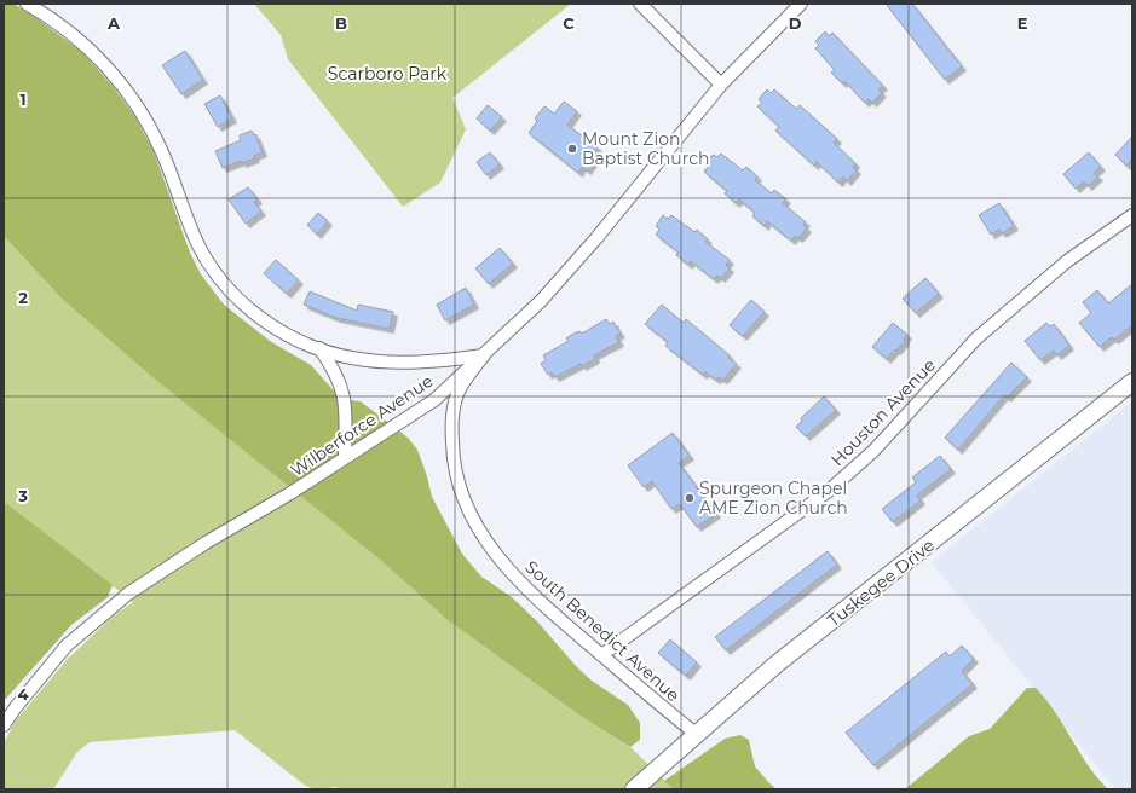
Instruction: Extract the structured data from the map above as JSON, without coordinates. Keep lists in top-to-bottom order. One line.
{"streets":{"street":["Houston Avenue","Wilberforce Avenue","Tuskegee Drive","South Benedict Avenue"]},"crossings":[["Houston Avenue","South Benedict Avenue"],["Wilberforce Avenue","South Benedict Avenue"],["Tuskegee Drive","South Benedict Avenue"]],"parks":["Scarboro Park"],"places":["Mount Zion Baptist Church","Spurgeon Chapel AME Zion Church"],"grid":{"columns":["A","B","C","D","E"],"rows":["1","2","3","4"]}}
